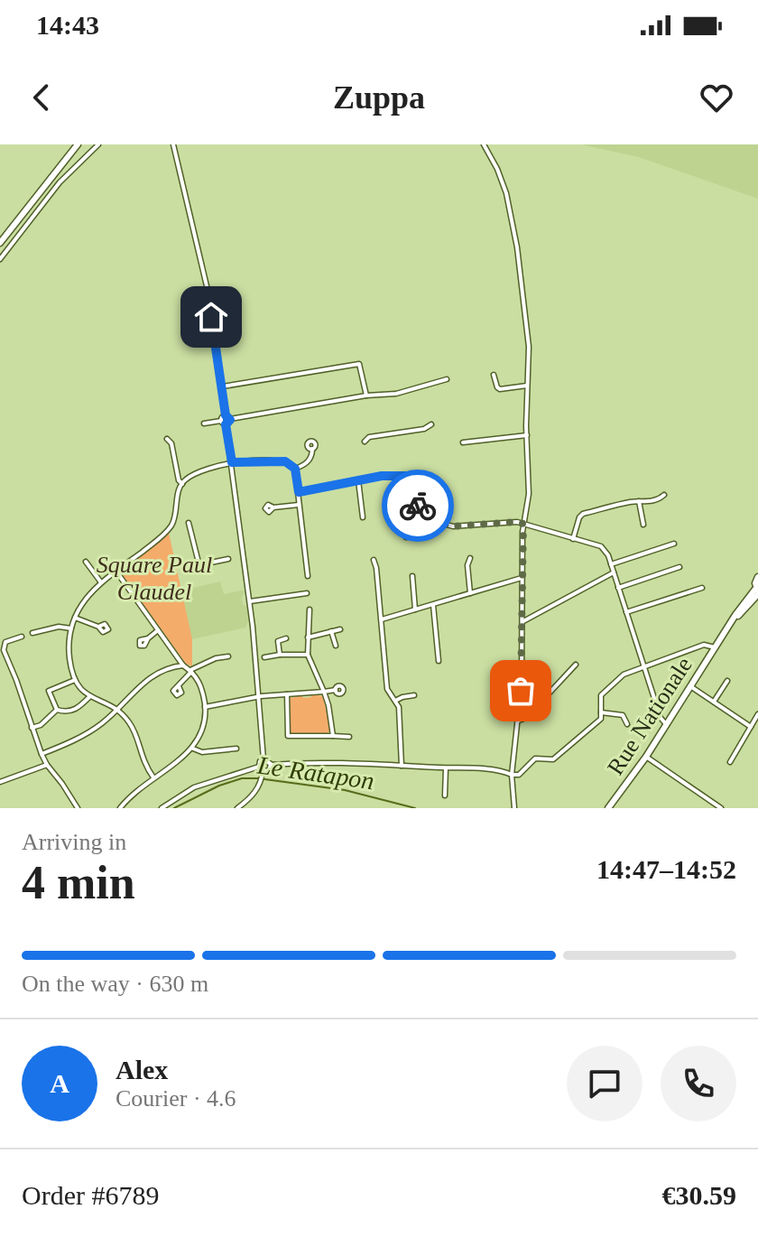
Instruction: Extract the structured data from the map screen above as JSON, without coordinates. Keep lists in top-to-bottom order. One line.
{"streets":{"main road":["Rue Nationale"]},"water":["Le Ratapon"],"parks":["Square Paul Claudel"],"page":{"status":"14:43","header":"Zuppa","heading":["4 min","Arriving in","14:47–14:52"],"panel":["Alex","Courier · 4.6","Order #6789","€30.59"],"bar":"On the way · 630 m","round":"A"}}
